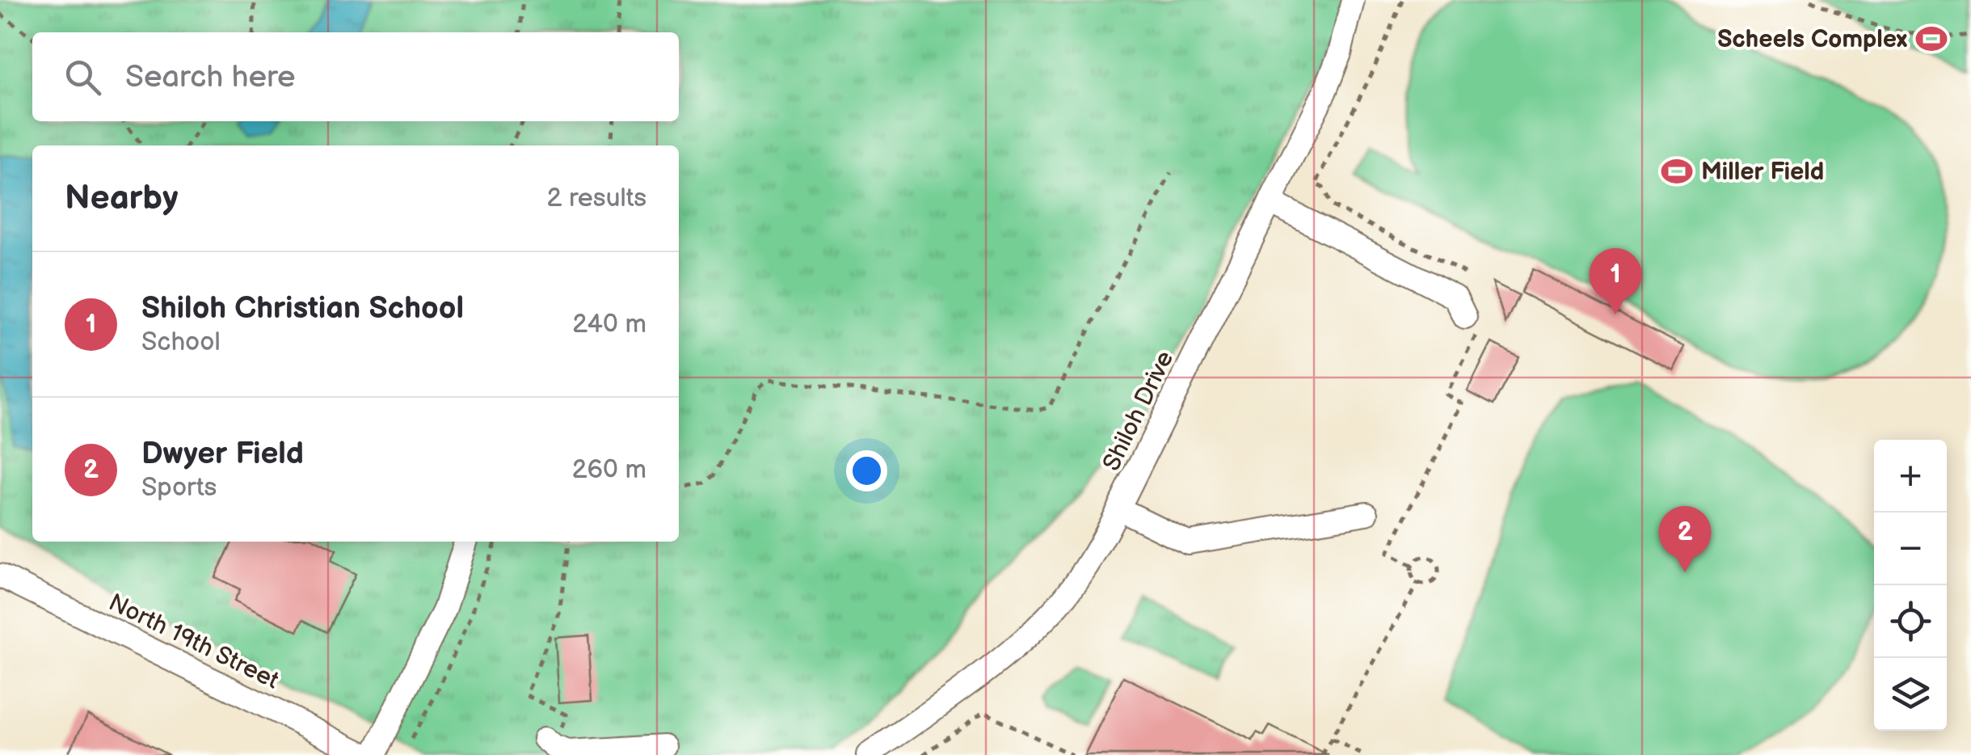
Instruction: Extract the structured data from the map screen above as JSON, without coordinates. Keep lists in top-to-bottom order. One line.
{"streets":{"street":["Shiloh Drive","North 19th Street"]},"places":{"sports":["Scheels Complex","Miller Field"]},"page":{"search":"Search here","heading":["Nearby","2 results"],"pins":["1","2"],"list":[{"mark":"1","name":"Shiloh Christian School","note":"School","value":"240 m"},{"mark":"2","name":"Dwyer Field","note":"Sports","value":"260 m"}],"map_buttons":["+","−"]}}
